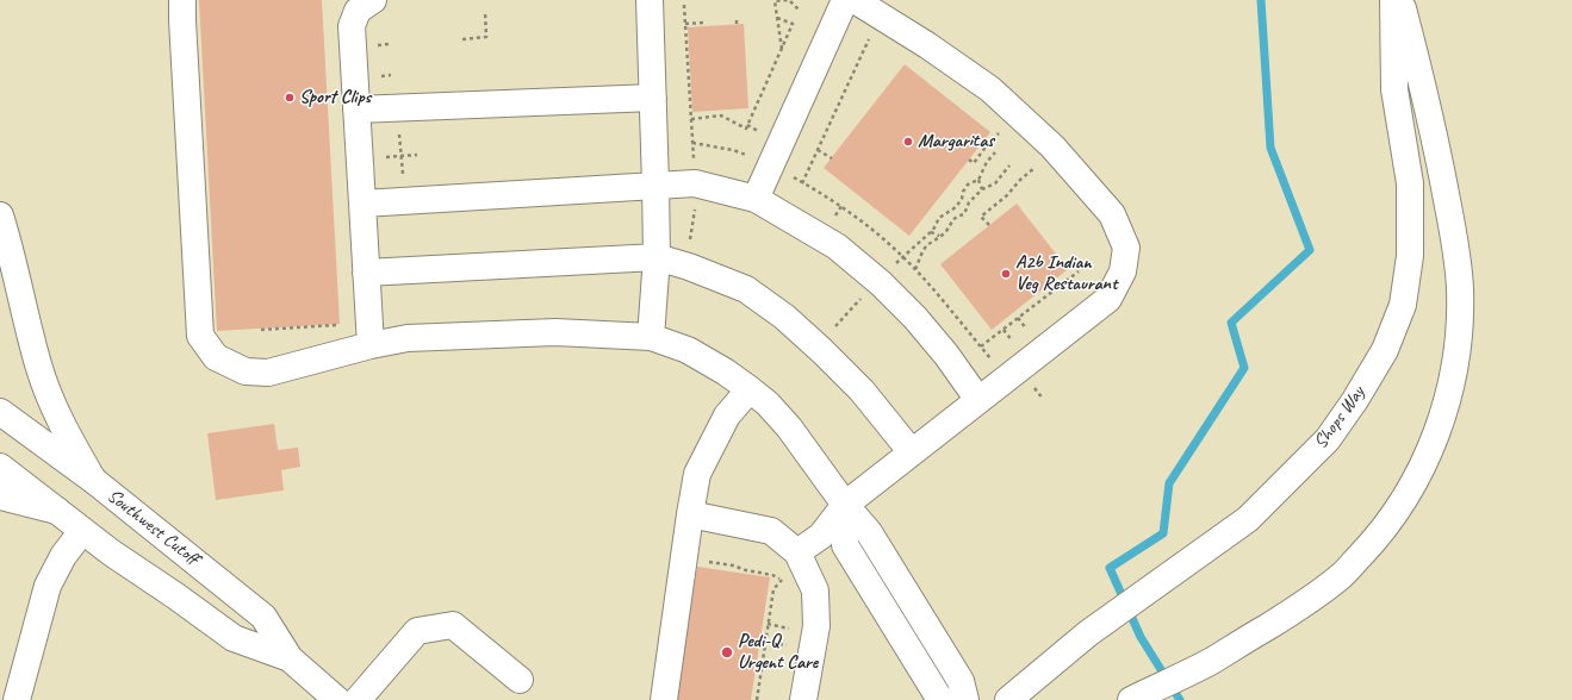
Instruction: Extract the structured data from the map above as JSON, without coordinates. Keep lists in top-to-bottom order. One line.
{"streets":{"main road":["Shops Way","Southwest Cutoff"]},"places":["Sport Clips","Margaritas","A2b Indian Veg Restaurant","Pedi-Q Urgent Care"]}
